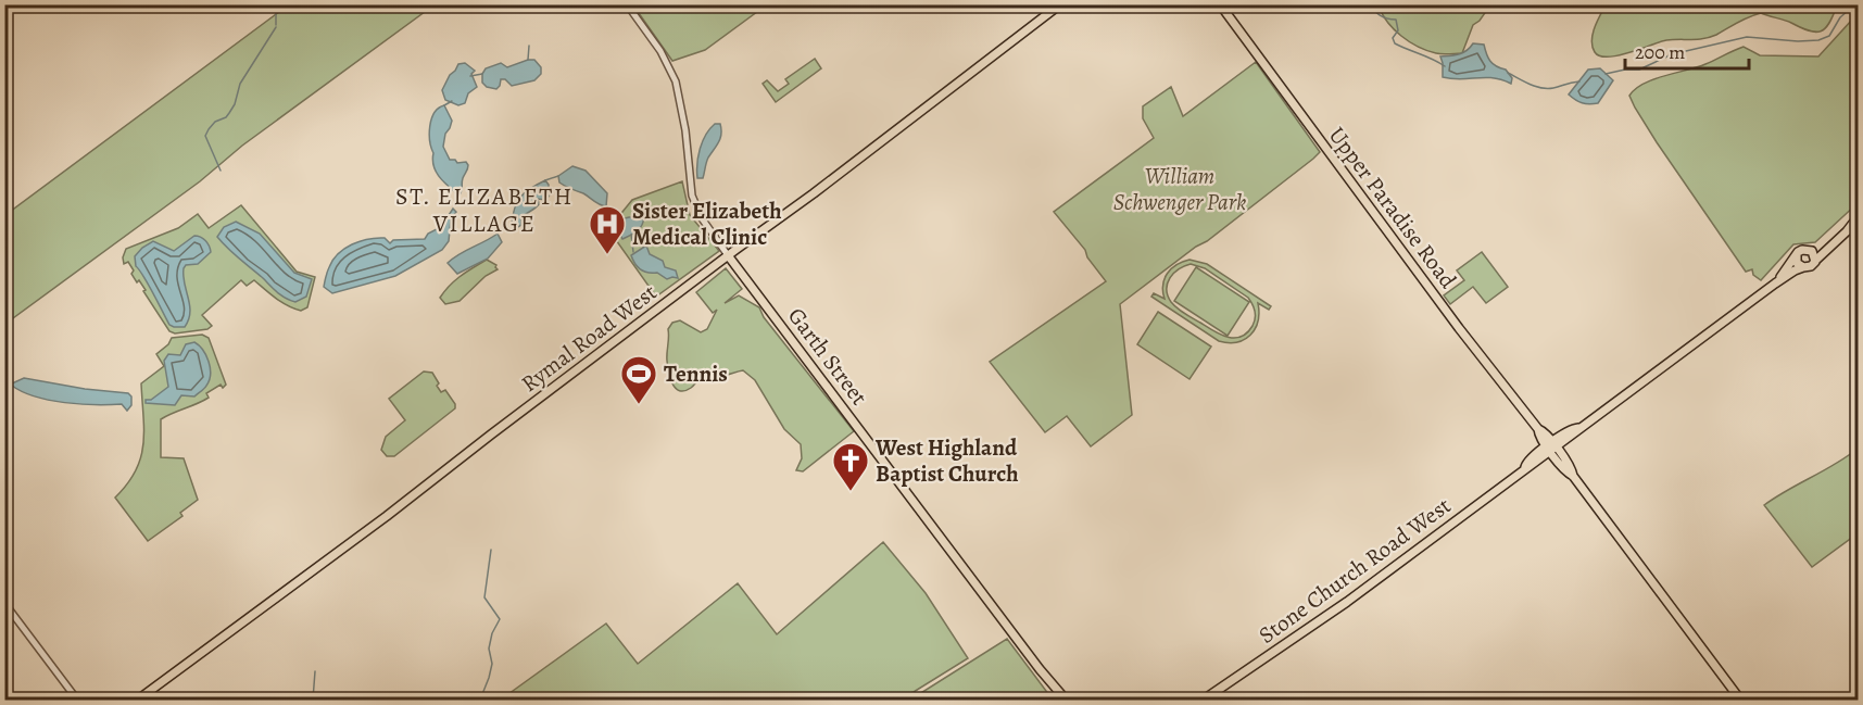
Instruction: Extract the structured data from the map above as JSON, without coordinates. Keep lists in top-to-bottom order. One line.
{"streets":{"main road":["Upper Paradise Road","Rymal Road West","Garth Street","Stone Church Road West"]},"crossings":[["Upper Paradise Road","Stone Church Road West"],["Rymal Road West","Garth Street"]],"districts":["ST. ELIZABETH VILLAGE"],"parks":["William Schwenger Park"],"places":{"hospital":["Sister Elizabeth Medical Clinic"],"sports":["Tennis"],"church":["West Highland Baptist Church"]},"scale_bar":"200 m"}
